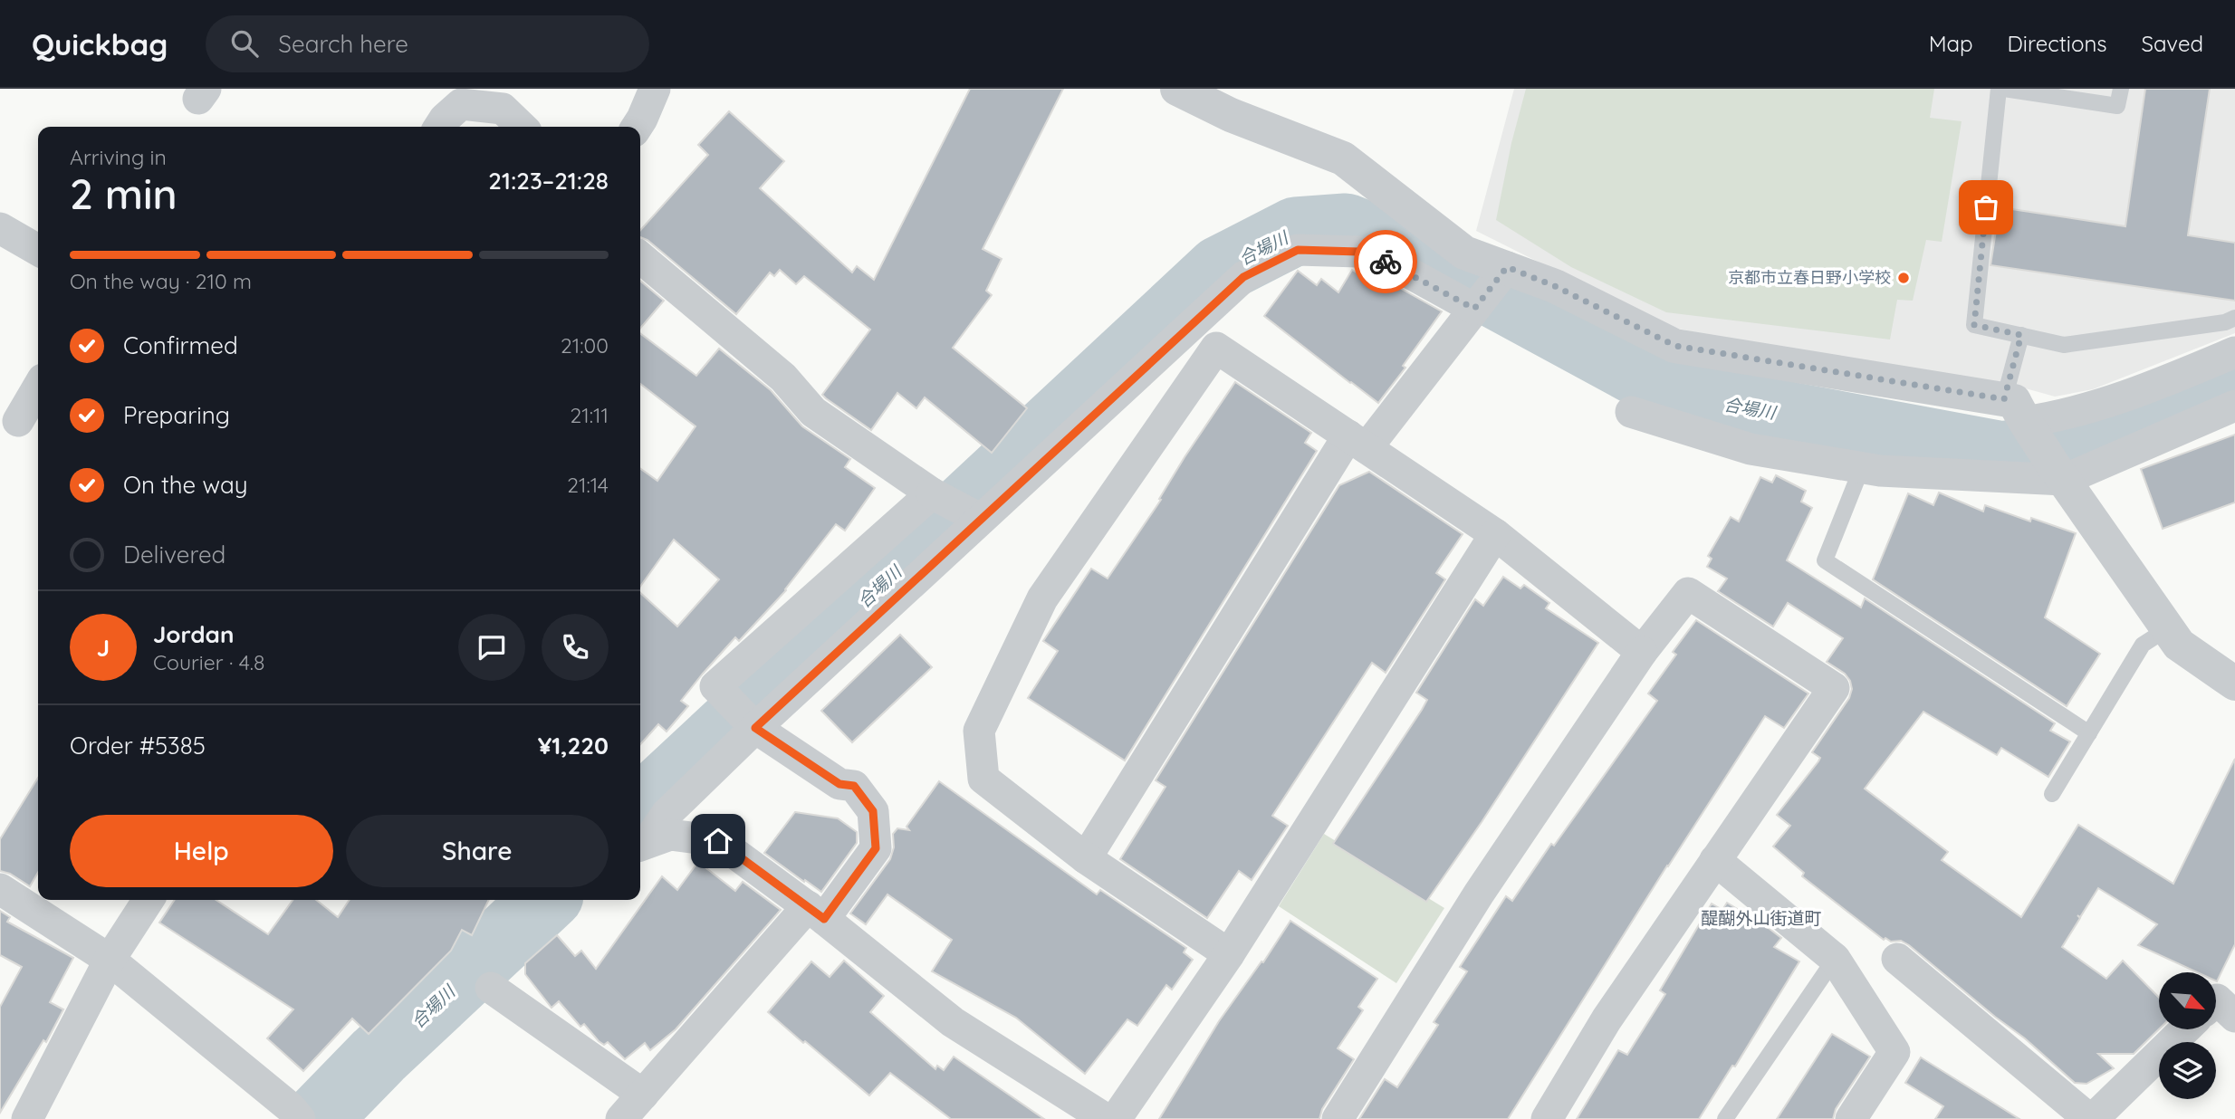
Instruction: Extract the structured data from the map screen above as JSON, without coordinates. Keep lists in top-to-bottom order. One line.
{"districts":["醍醐外山街道町"],"water":["合場川"],"places":["京都市立春日野小学校"],"north":"bottom right","page":{"header":"Quickbag","search":"Search here","nav":["Map","Directions","Saved"],"heading":["2 min","Arriving in","21:23–21:28"],"panel":["Jordan","Courier · 4.8","Order #5385","¥1,220"],"bar":"On the way · 210 m","list":[["Confirmed","21:00"],["Preparing","21:11"],["On the way","21:14"],"Delivered"],"round":"J","buttons":["Help","Share"]}}
